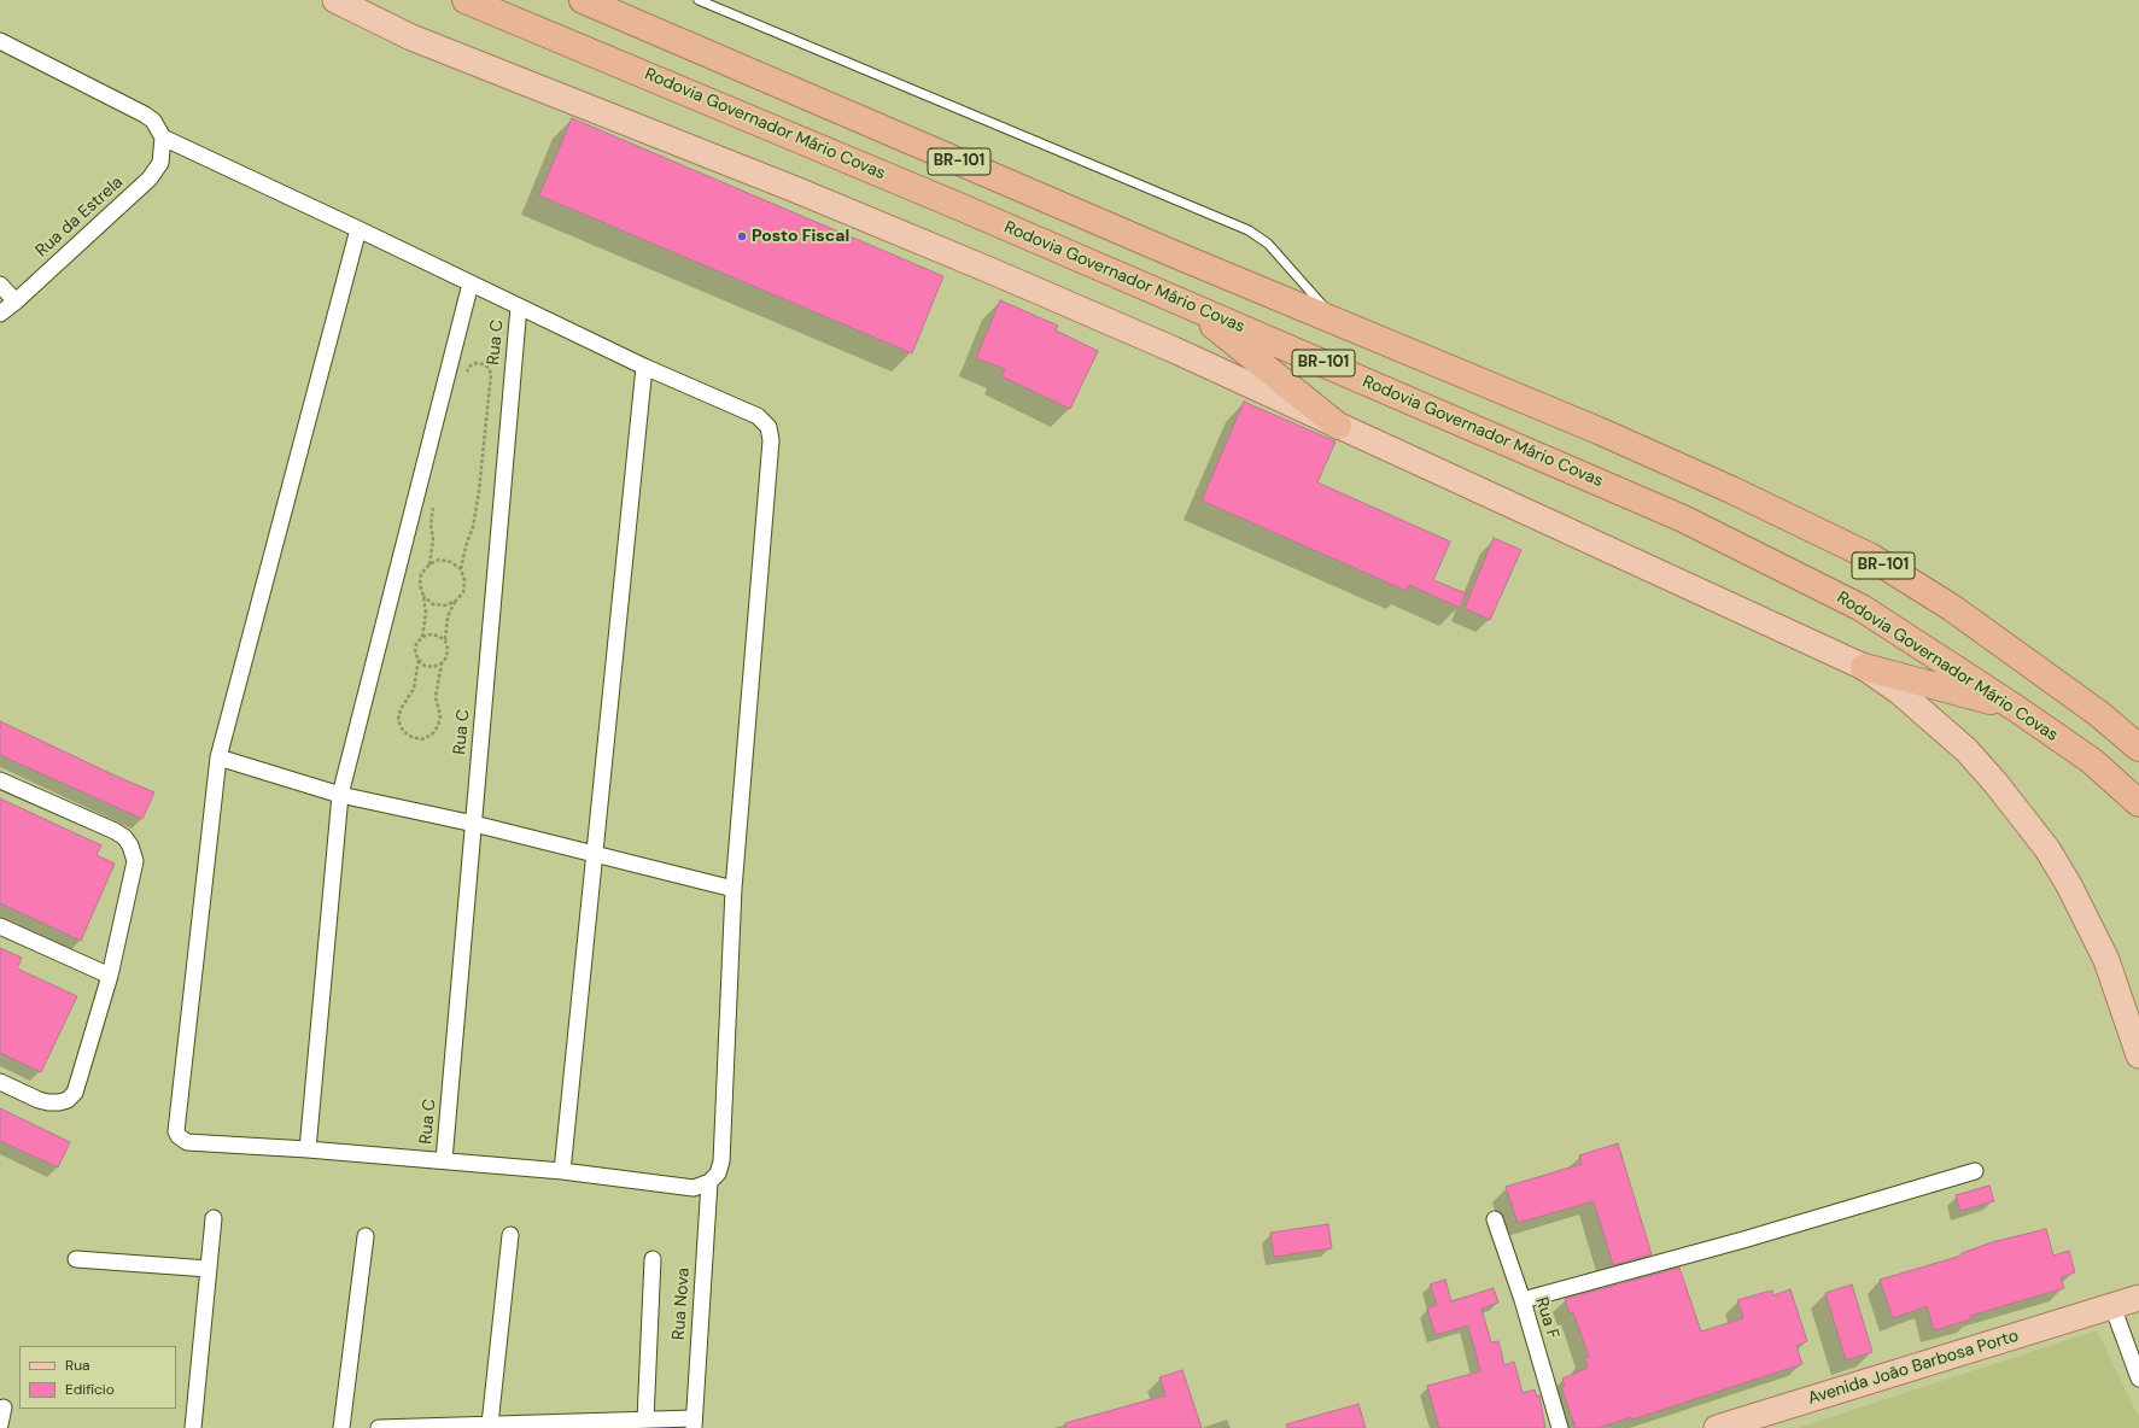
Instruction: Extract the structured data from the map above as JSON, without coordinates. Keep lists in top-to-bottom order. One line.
{"streets":{"highway":["Rodovia Governador Mário Covas","BR-101"],"main road":["Avenida João Barbosa Porto"],"street":["Rua da Estrela","Rua C","Rua Nova","Rua F"]},"places":["Posto Fiscal"],"legend":["Rua","Edifício"]}
